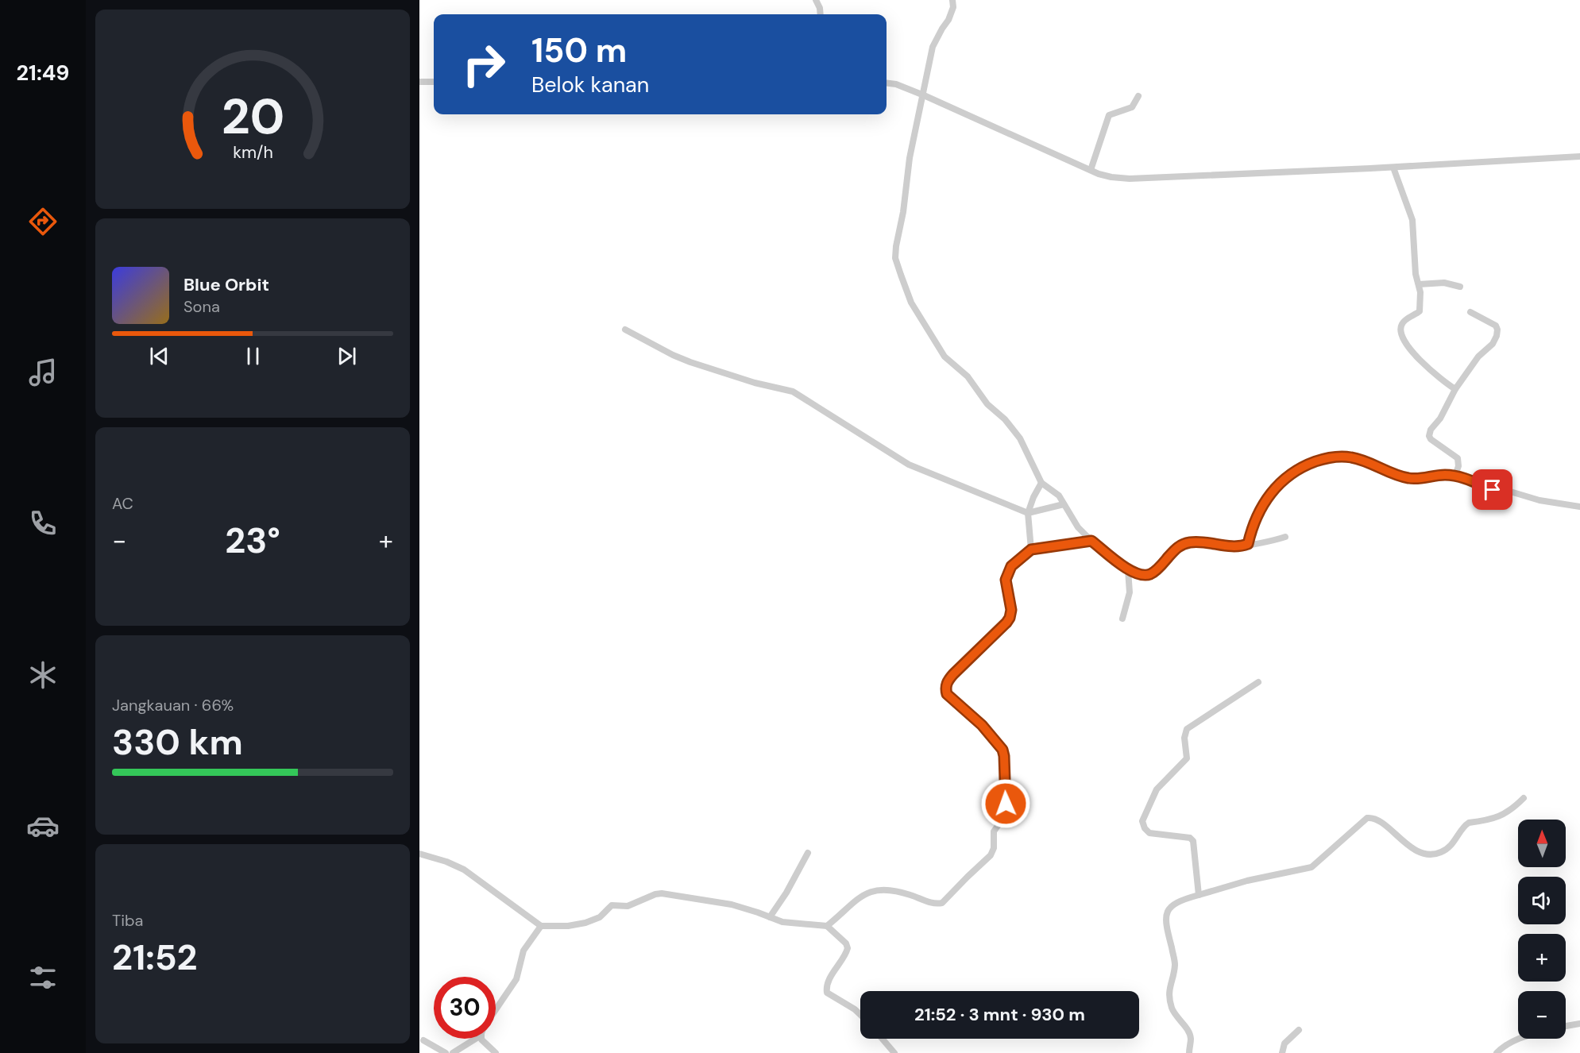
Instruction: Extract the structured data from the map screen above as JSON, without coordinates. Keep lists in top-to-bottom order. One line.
{"north":"top","page":{"tabs":"21:49","turn":["150 m","Belok kanan"],"song":["Blue Orbit","Sona"],"tile":["AC",["Jangkauan · 66%","330 km"],["Tiba","21:52"]],"heat":["−","23°","+"],"map_buttons":["+","−"],"limit":"30","trip":"21:52 · 3 mnt · 930 m","gauge":["20","km/h"]}}
